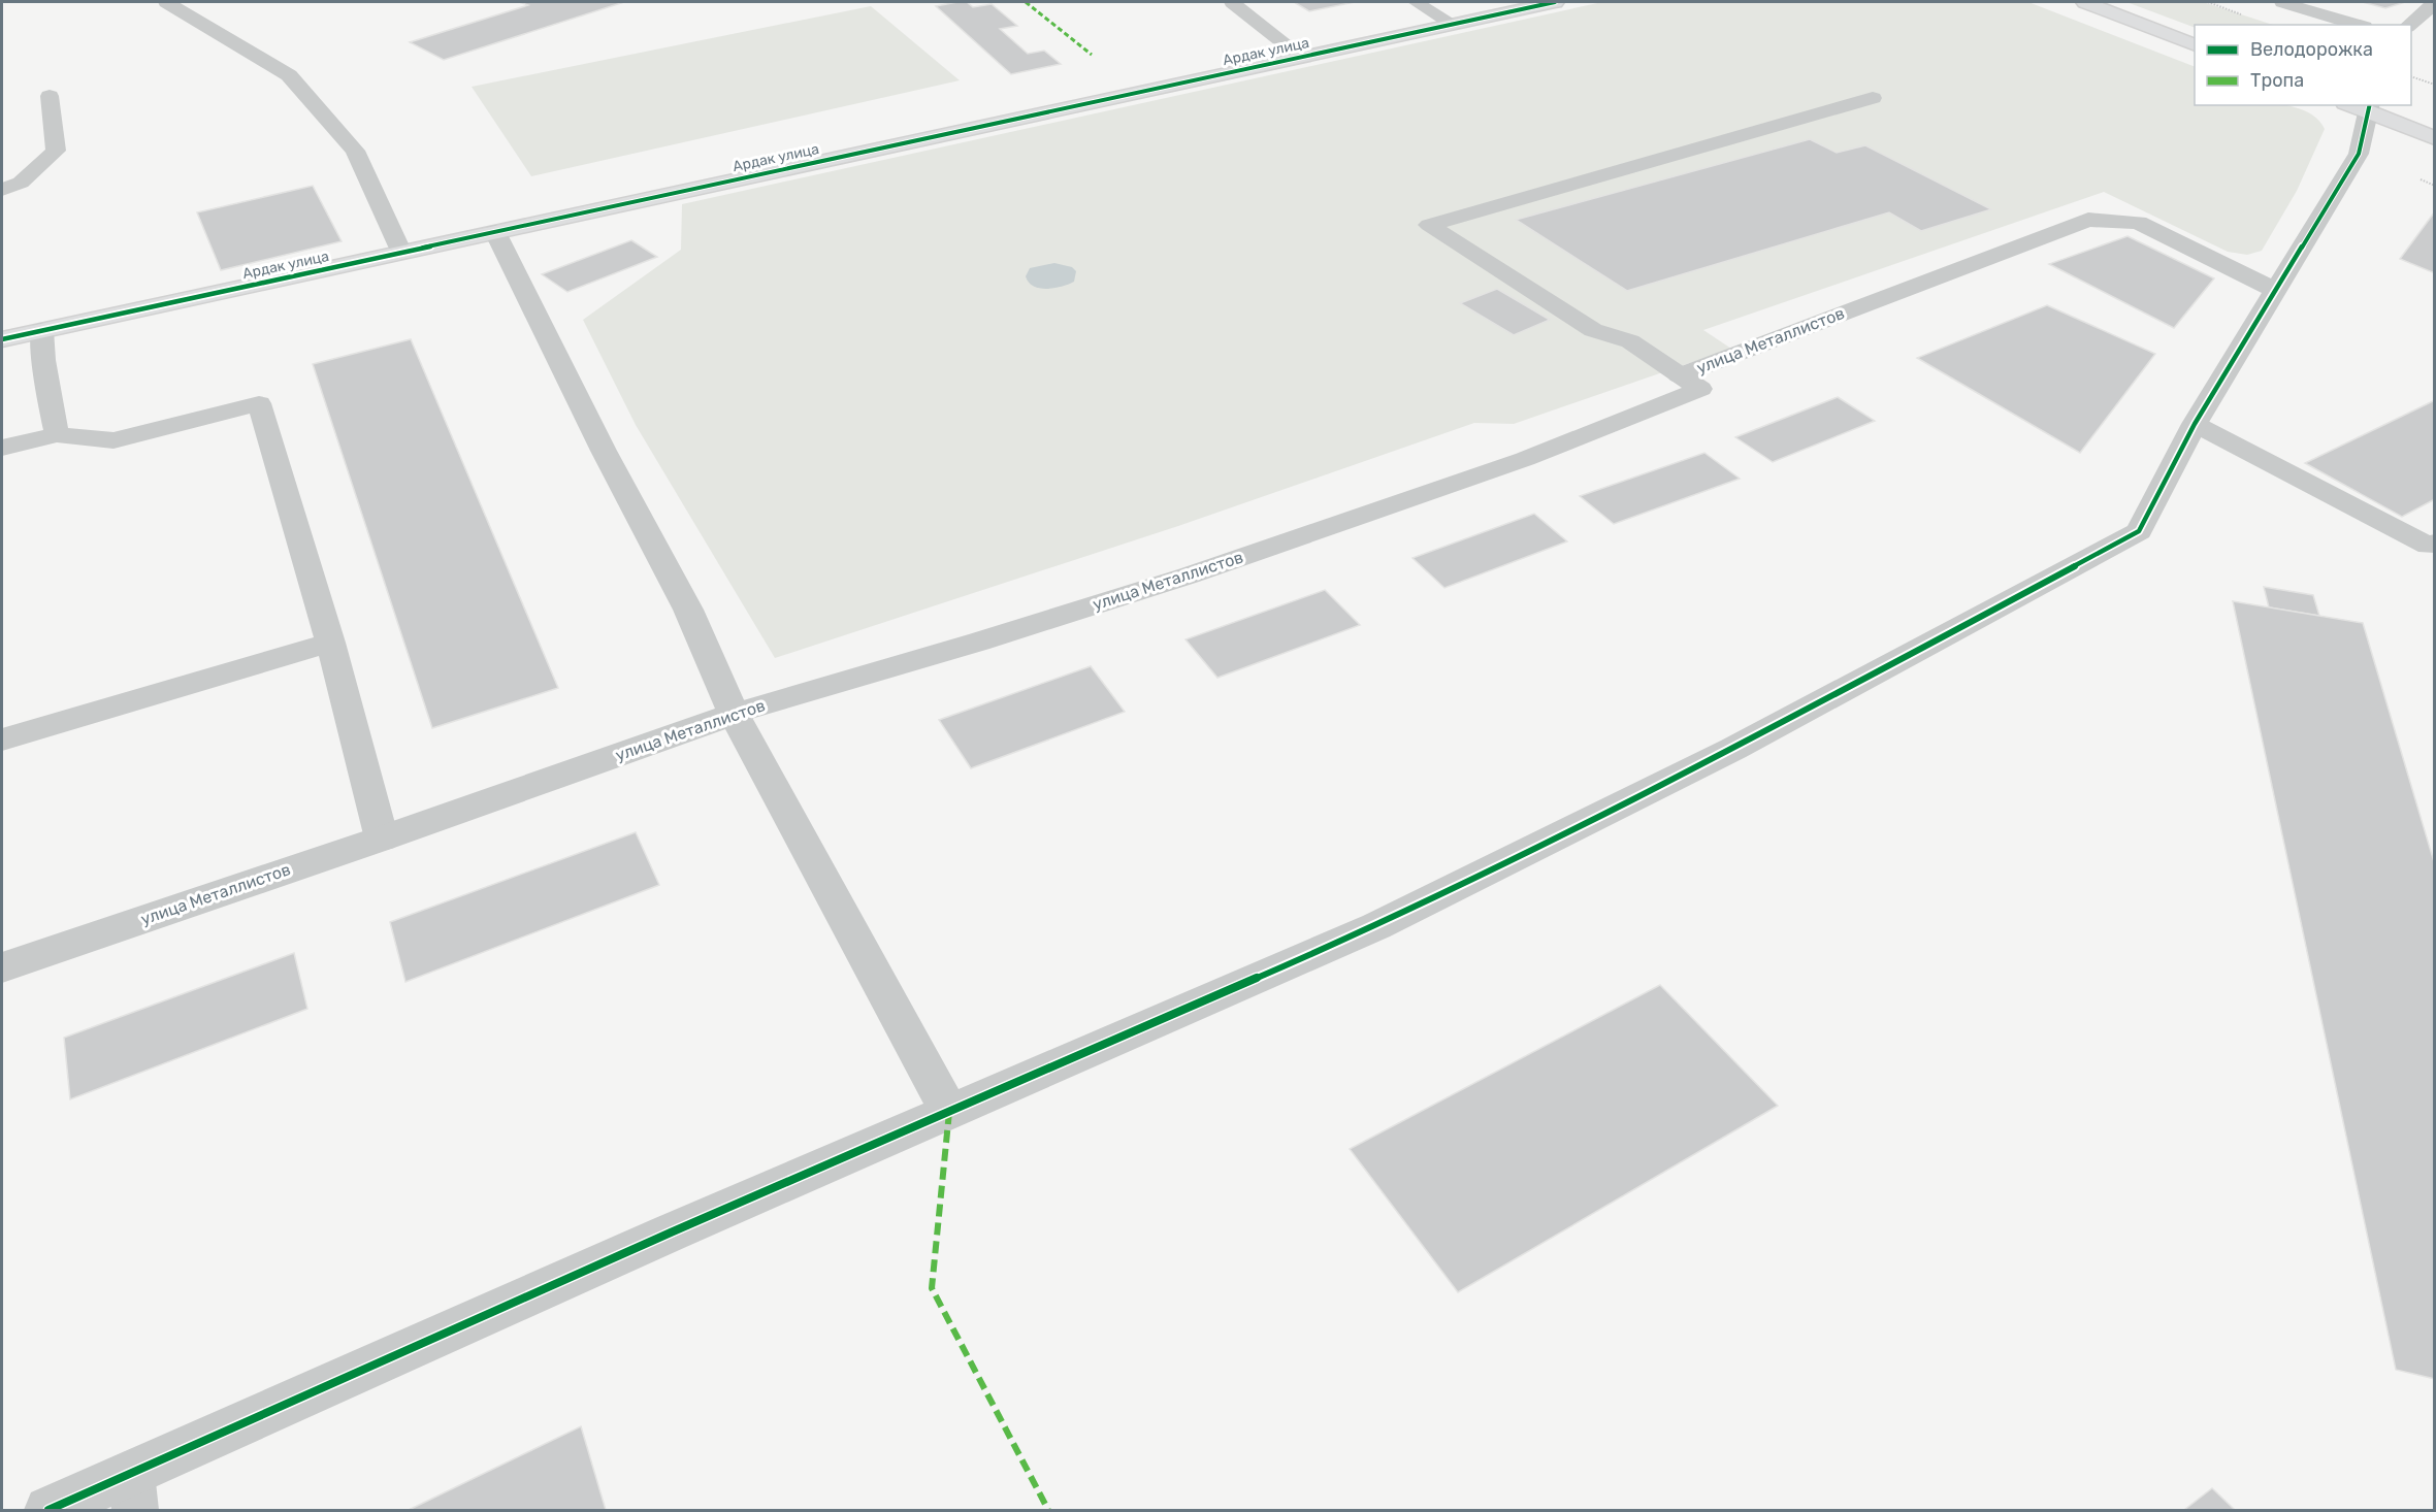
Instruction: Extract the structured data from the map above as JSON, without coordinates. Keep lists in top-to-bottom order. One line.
{"streets":{"street":["Ардак улица","улица Металлистов"]},"legend":["Велодорожка","Тропа"]}
